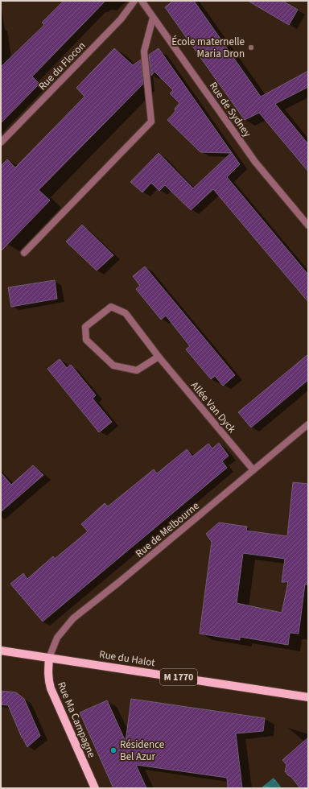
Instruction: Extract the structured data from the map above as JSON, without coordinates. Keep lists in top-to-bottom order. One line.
{"streets":{"main road":["Rue du Halot","M 1770","Rue Ma Campagne"],"street":["Rue du Flocon","Rue de Sydney","Allée Van Dyck","Rue de Melbourne"]},"crossings":[["Allée Van Dyck","Rue de Melbourne"],["Rue de Melbourne","Rue du Halot"],["Rue de Melbourne","Rue Ma Campagne"],["Rue du Halot","Rue Ma Campagne"]],"places":["École maternelle Maria Dron","Résidence Bel Azur"]}
